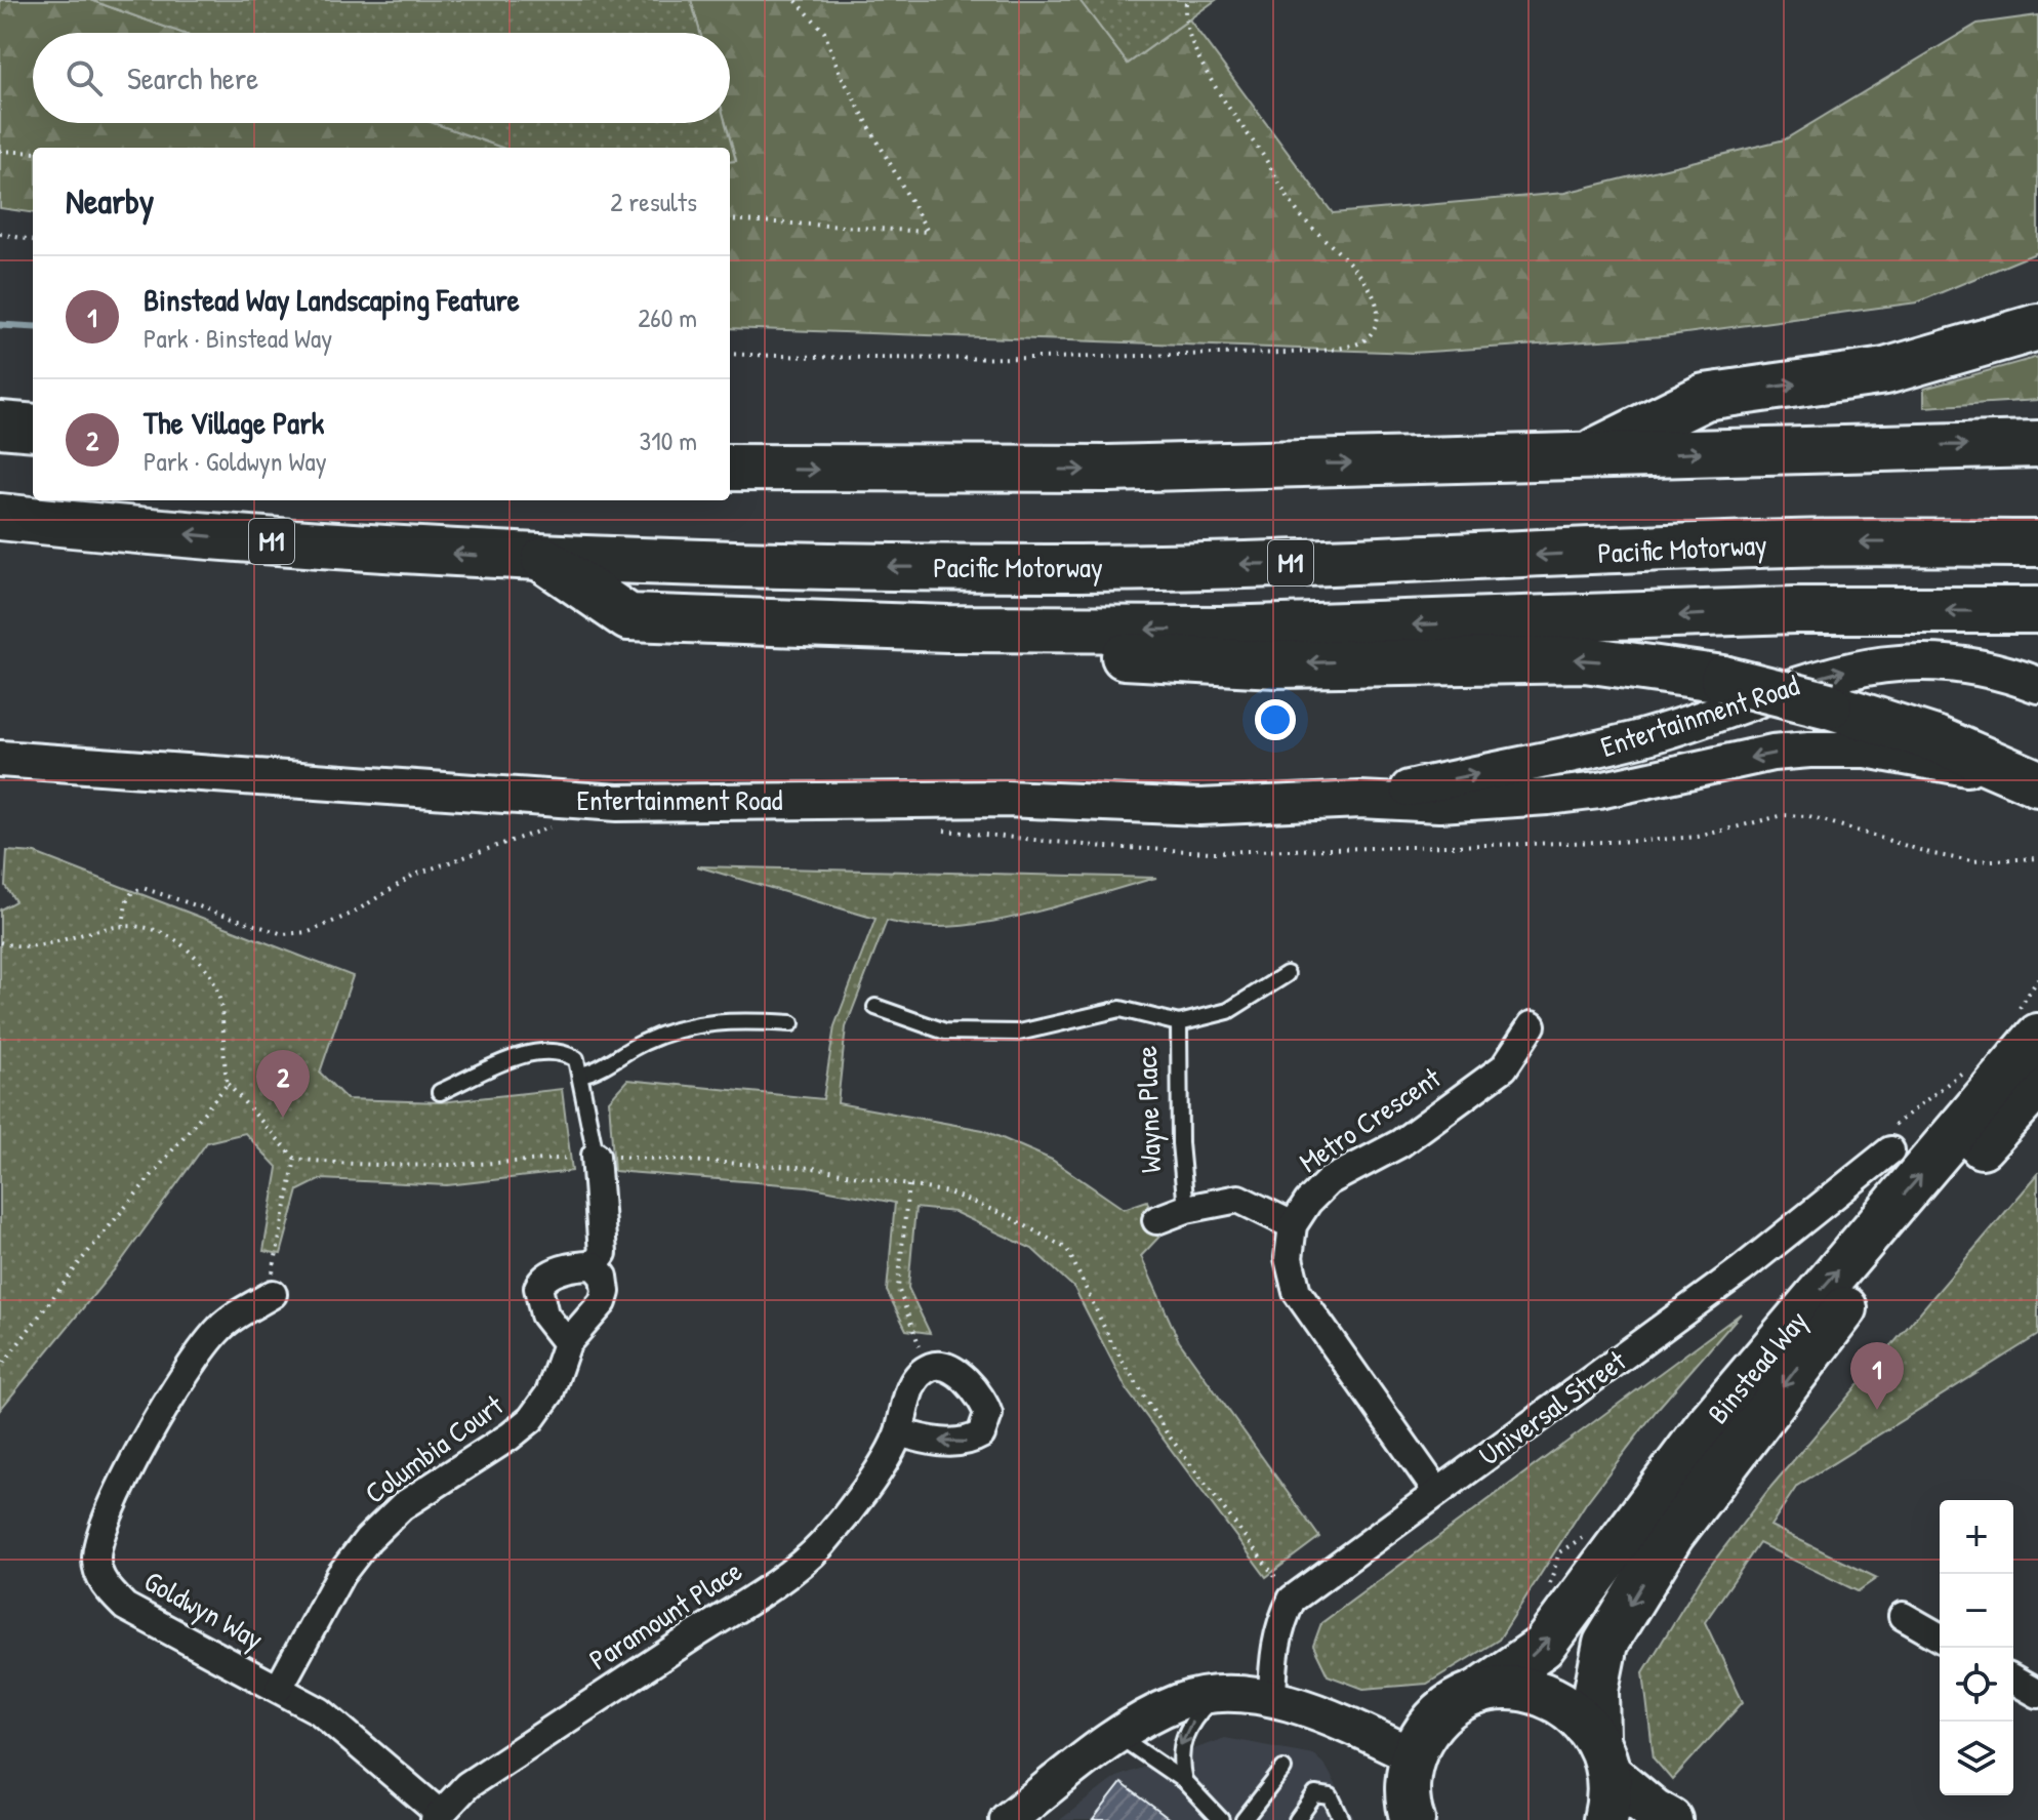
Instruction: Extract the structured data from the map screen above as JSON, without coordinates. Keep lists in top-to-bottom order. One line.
{"streets":{"highway":["M1","Pacific Motorway"],"main road":["Binstead Way"],"street":["Entertainment Road","Wayne Place","Metro Crescent","Universal Street","Columbia Court","Goldwyn Way","Paramount Place"]},"crossings":[["Wayne Place","Metro Crescent"],["Columbia Court","Goldwyn Way"],["Goldwyn Way","Paramount Place"]],"page":{"search":"Search here","heading":["Nearby","2 results"],"list":[{"mark":"1","name":"Binstead Way Landscaping Feature","note":"Park · Binstead Way","value":"260 m"},{"mark":"2","name":"The Village Park","note":"Park · Goldwyn Way","value":"310 m"}],"pins":["2","1"],"map_buttons":["+","−"]}}
